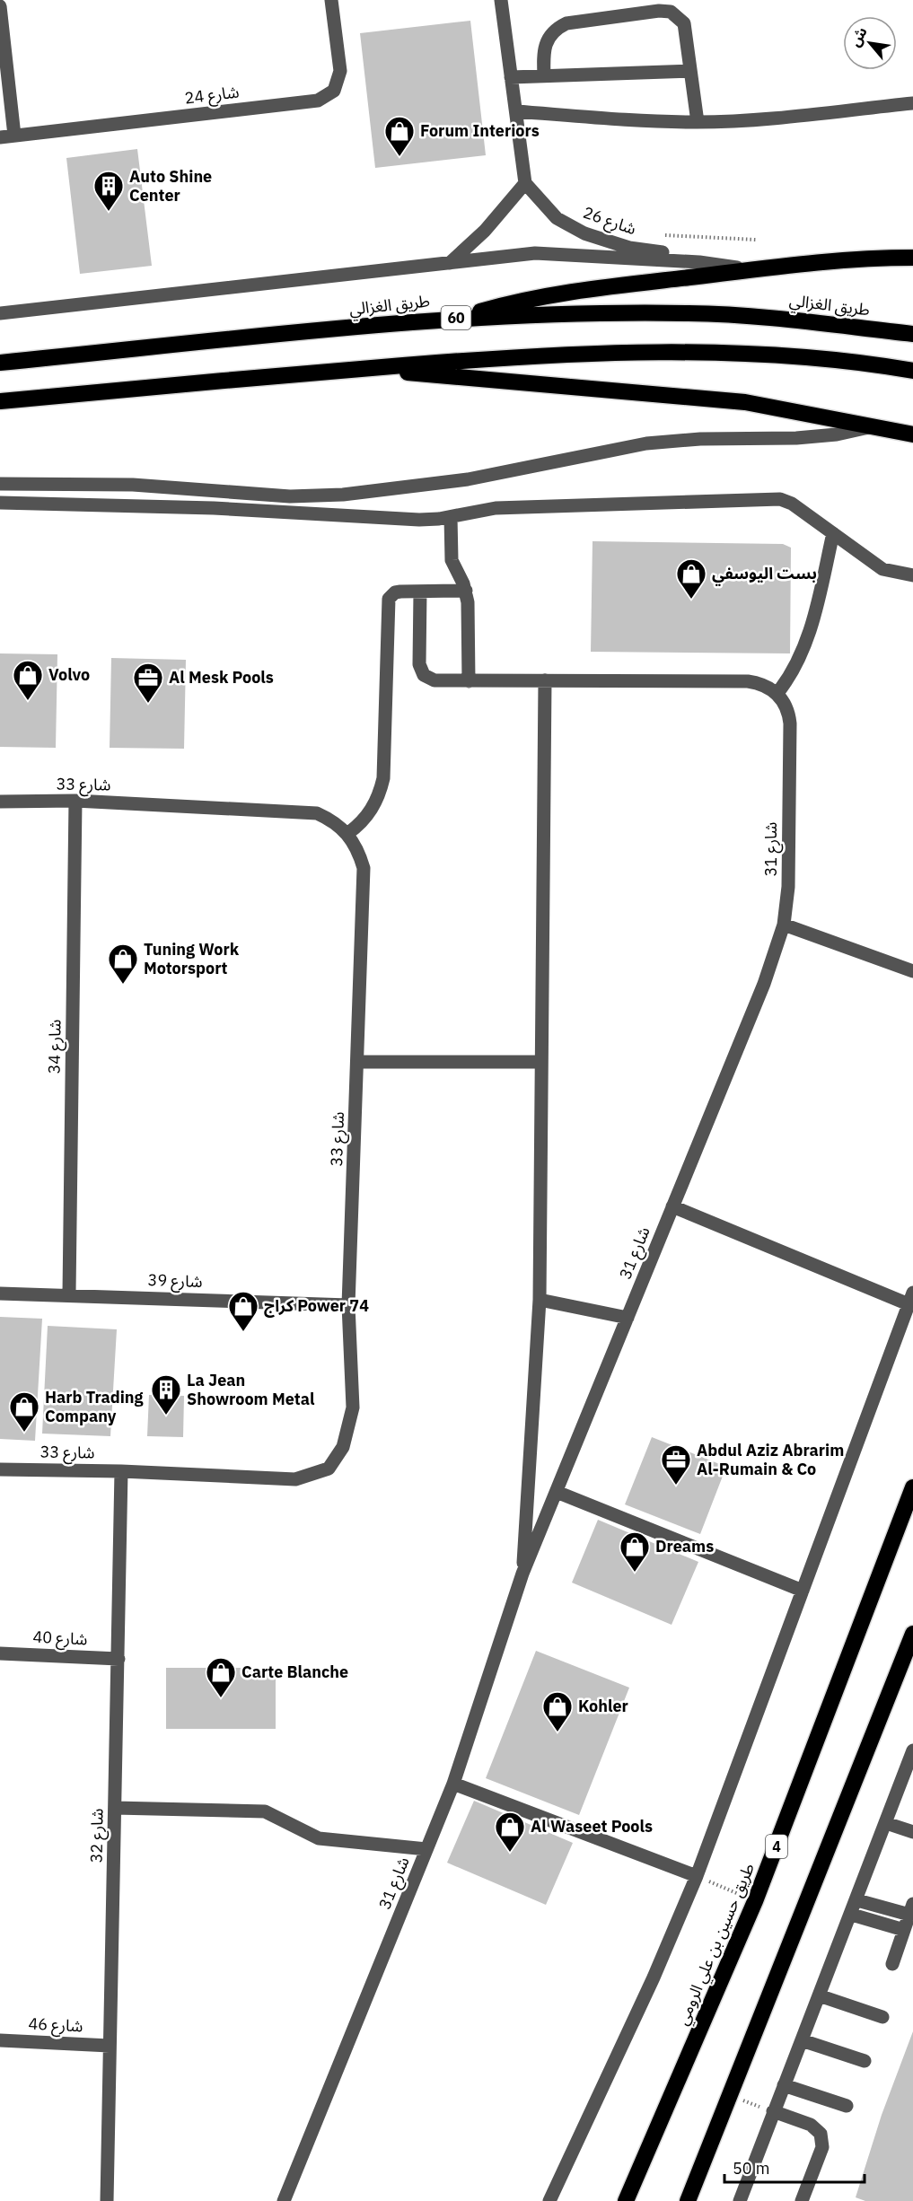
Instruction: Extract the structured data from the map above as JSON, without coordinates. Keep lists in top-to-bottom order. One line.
{"streets":{"highway":["طريق الغزالي","60","4","طريق حسين بن علي الرومي"],"street":["شارع 24","شارع 26","شارع 33","شارع 31","شارع 34","شارع 39","شارع 40","32 شارع","شارع 46"]},"crossings":[["شارع 33","شارع 34"],["شارع 33","شارع 39"],["شارع 33","32 شارع"],["شارع 34","شارع 39"],["شارع 40","32 شارع"],["32 شارع","شارع 46"]],"places":{"shop":["Forum Interiors","بست اليوسفي","Volvo","Tuning Work Motorsport","كراج Power 74","Harb Trading Company","Dreams","Carte Blanche","Kohler","Al Waseet Pools"],"building":["Auto Shine Center","La Jean Showroom Metal"],"office":["Al Mesk Pools","Abdul Aziz Abrarim Al-Rumain & Co"]},"scale_bar":"50 m","north":"top left"}
